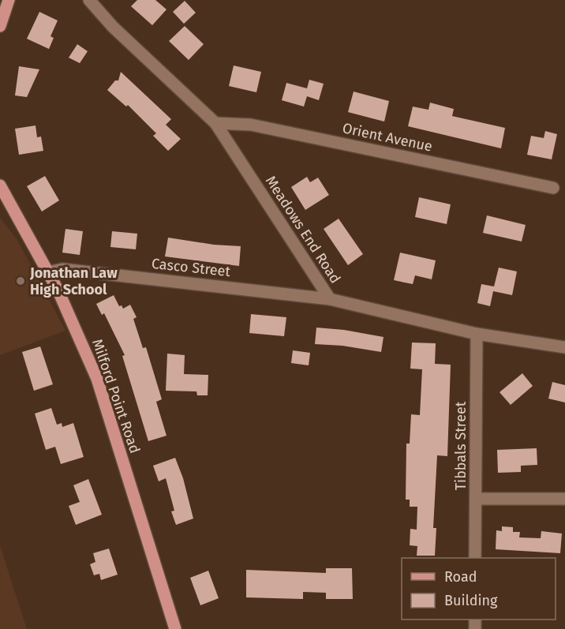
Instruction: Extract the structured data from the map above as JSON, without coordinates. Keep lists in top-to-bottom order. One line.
{"streets":{"main road":["Milford Point Road"],"street":["Orient Avenue","Meadows End Road","Casco Street","Tibbals Street"]},"crossings":[["Orient Avenue","Meadows End Road"],["Meadows End Road","Casco Street"],["Meadows End Road","Tibbals Street"],["Casco Street","Milford Point Road"]],"places":["Jonathan Law High School"],"legend":["Road","Building"]}
